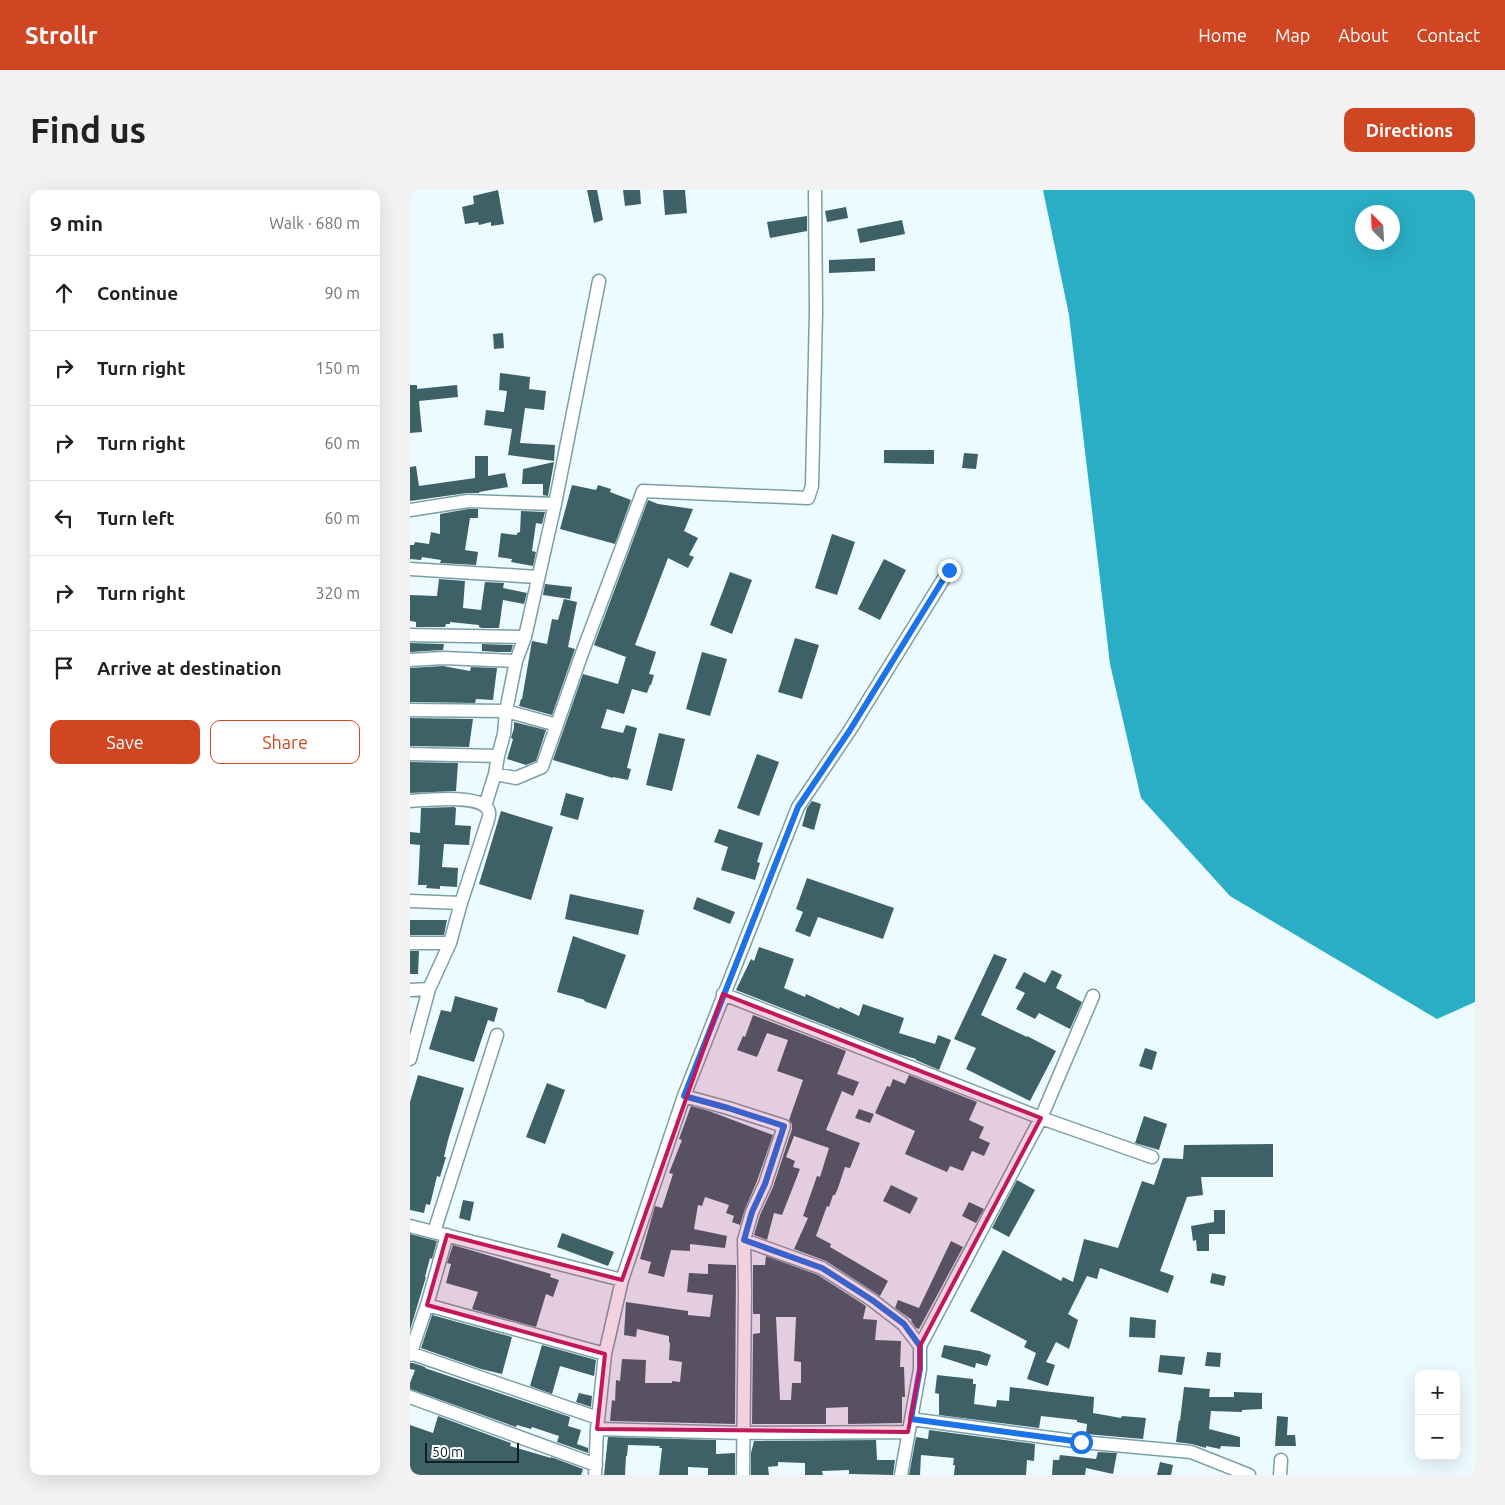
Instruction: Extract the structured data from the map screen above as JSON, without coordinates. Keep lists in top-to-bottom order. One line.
{"scale_bar":"50 m","north":"top left","page":{"header":"Strollr","nav":["Home","Map","About","Contact"],"buttons":["Directions",["Save","Share"]],"title":"Find us","heading":["9 min","Walk · 680 m"],"list":[["Continue","90 m"],["Turn right","150 m"],["Turn right","60 m"],["Turn left","60 m"],["Turn right","320 m"],"Arrive at destination"],"map_buttons":["+","−"],"scale":"50 m"}}
